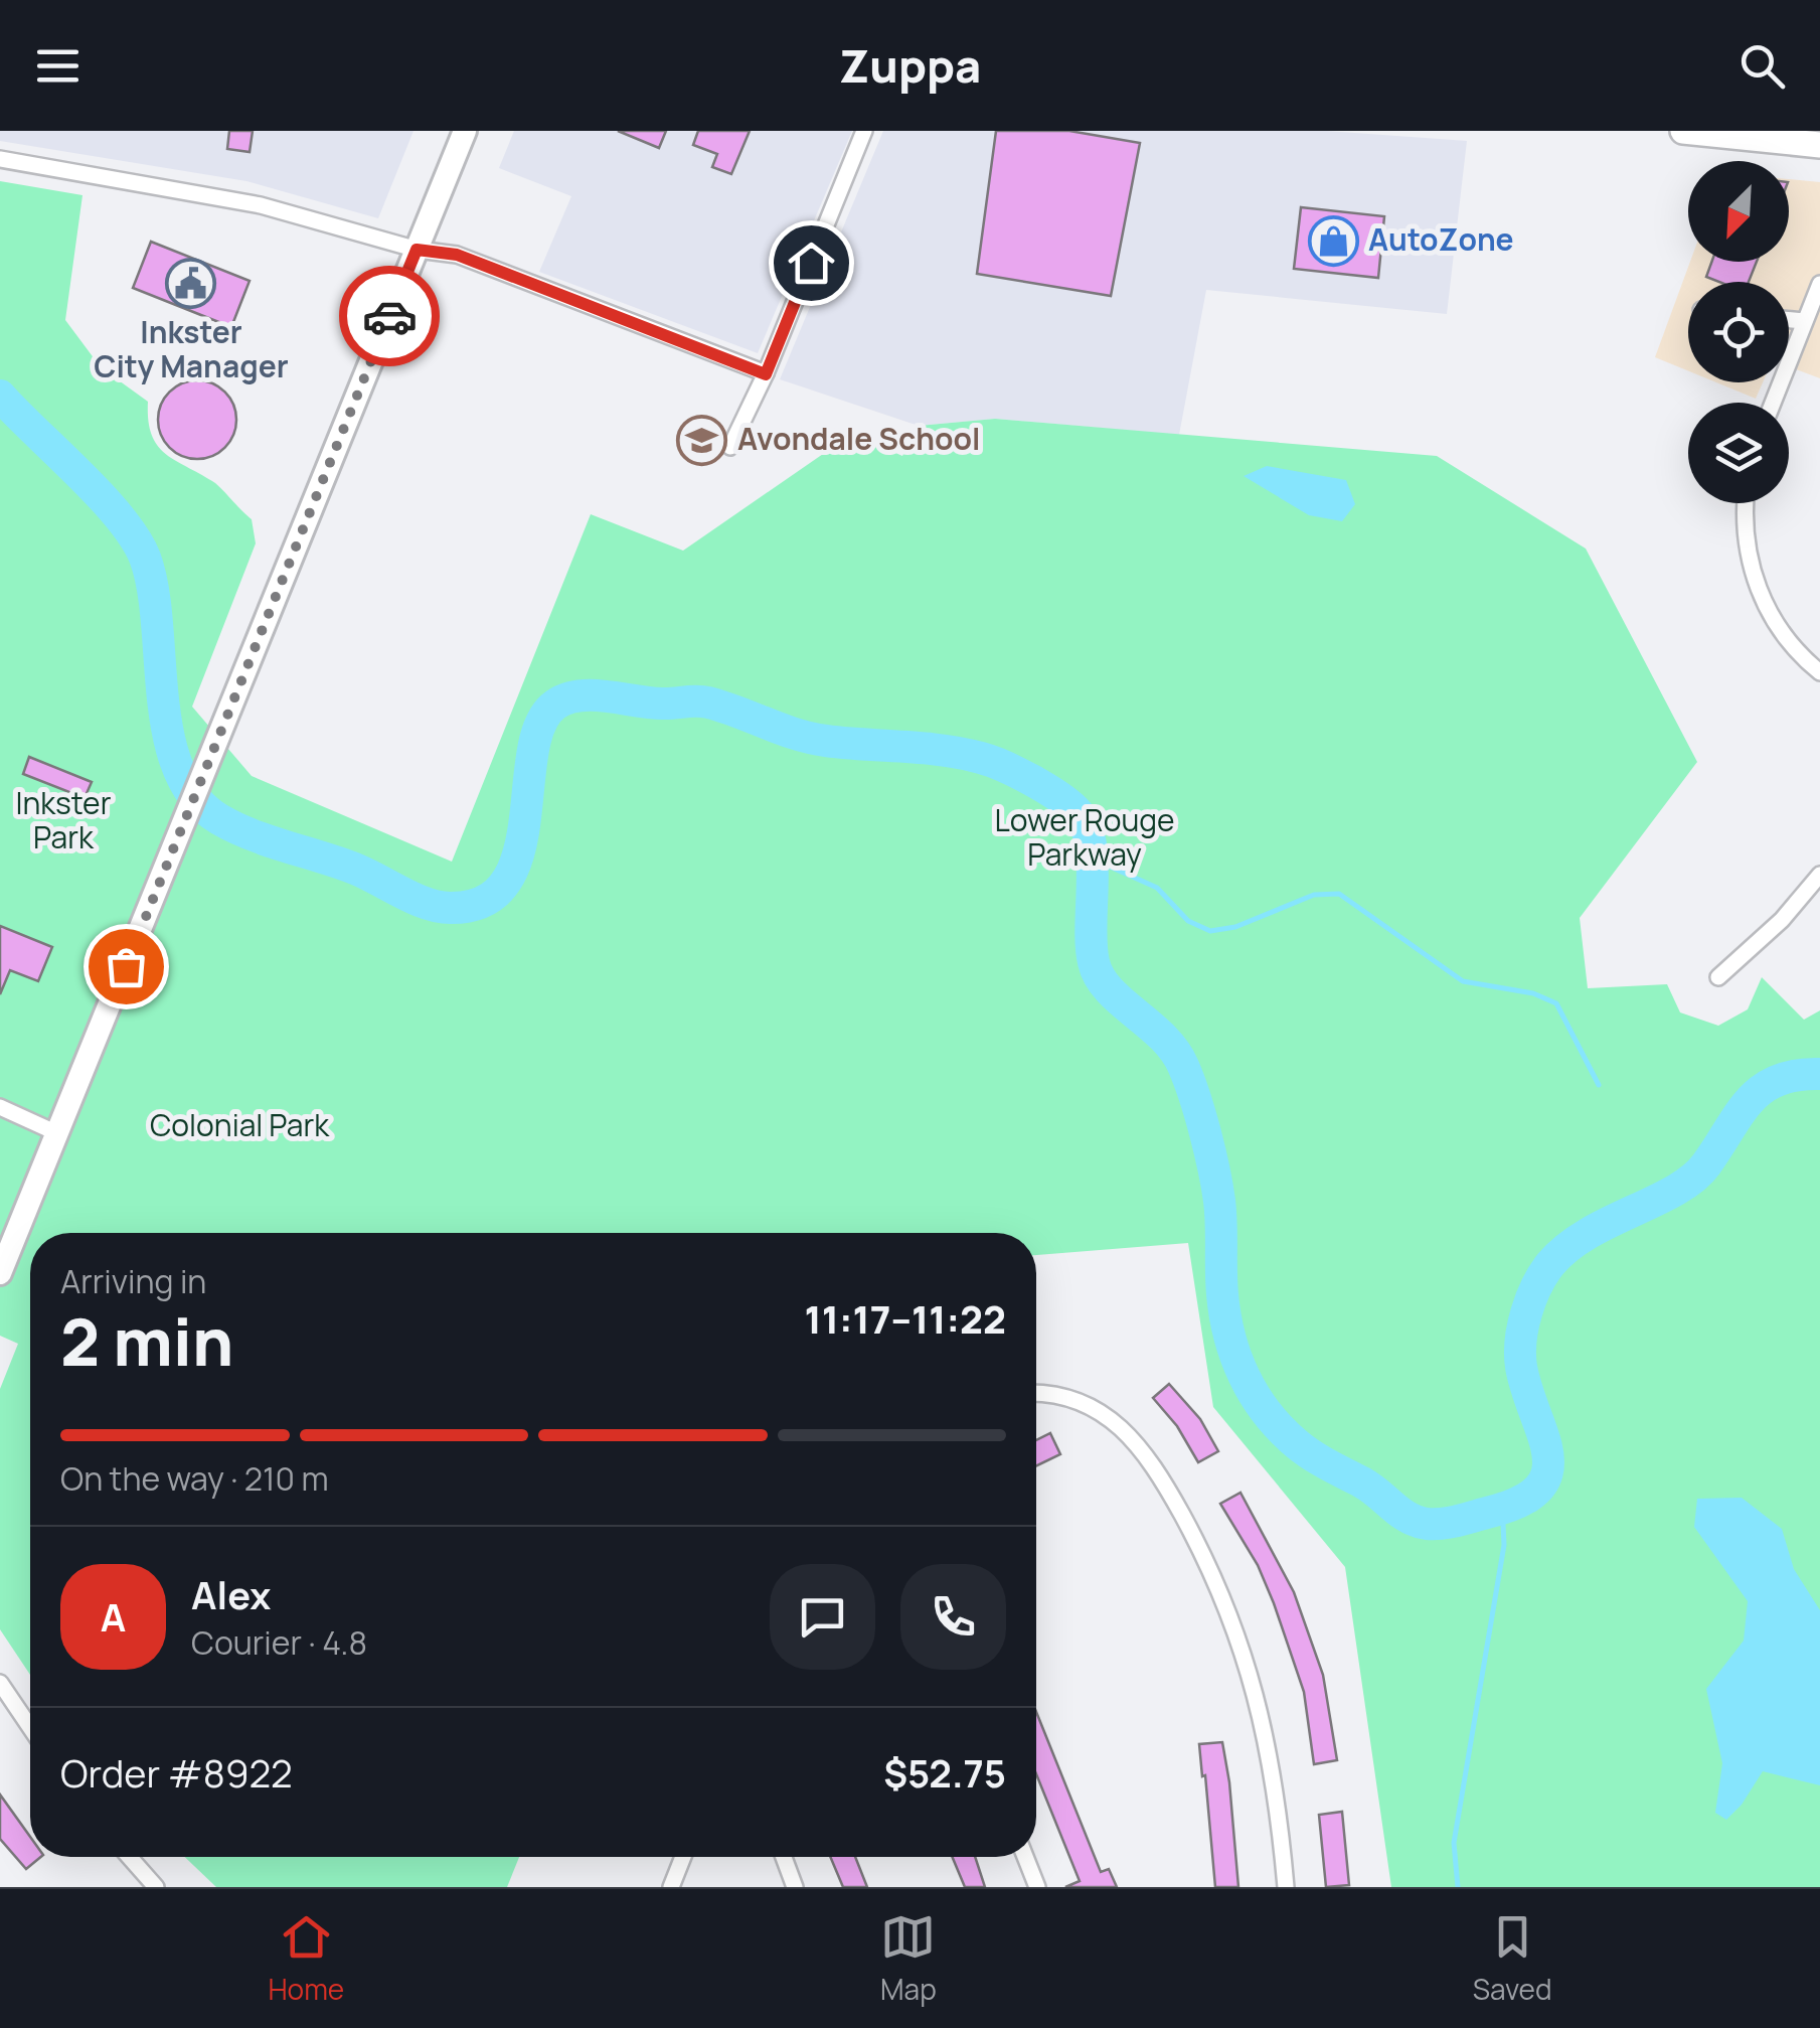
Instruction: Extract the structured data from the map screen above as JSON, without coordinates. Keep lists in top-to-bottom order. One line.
{"parks":["Inkster Park","Lower Rouge Parkway","Colonial Park"],"places":{"shop":["AutoZone"],"public building":["Inkster City Manager"],"school or university":["Avondale School"]},"north":"bottom left","page":{"header":"Zuppa","heading":["2 min","Arriving in","11:17–11:22"],"panel":["Alex","Courier · 4.8","Order #8922","$52.75"],"bar":"On the way · 210 m","round":"A","tabs":["Home","Map","Saved"]}}
